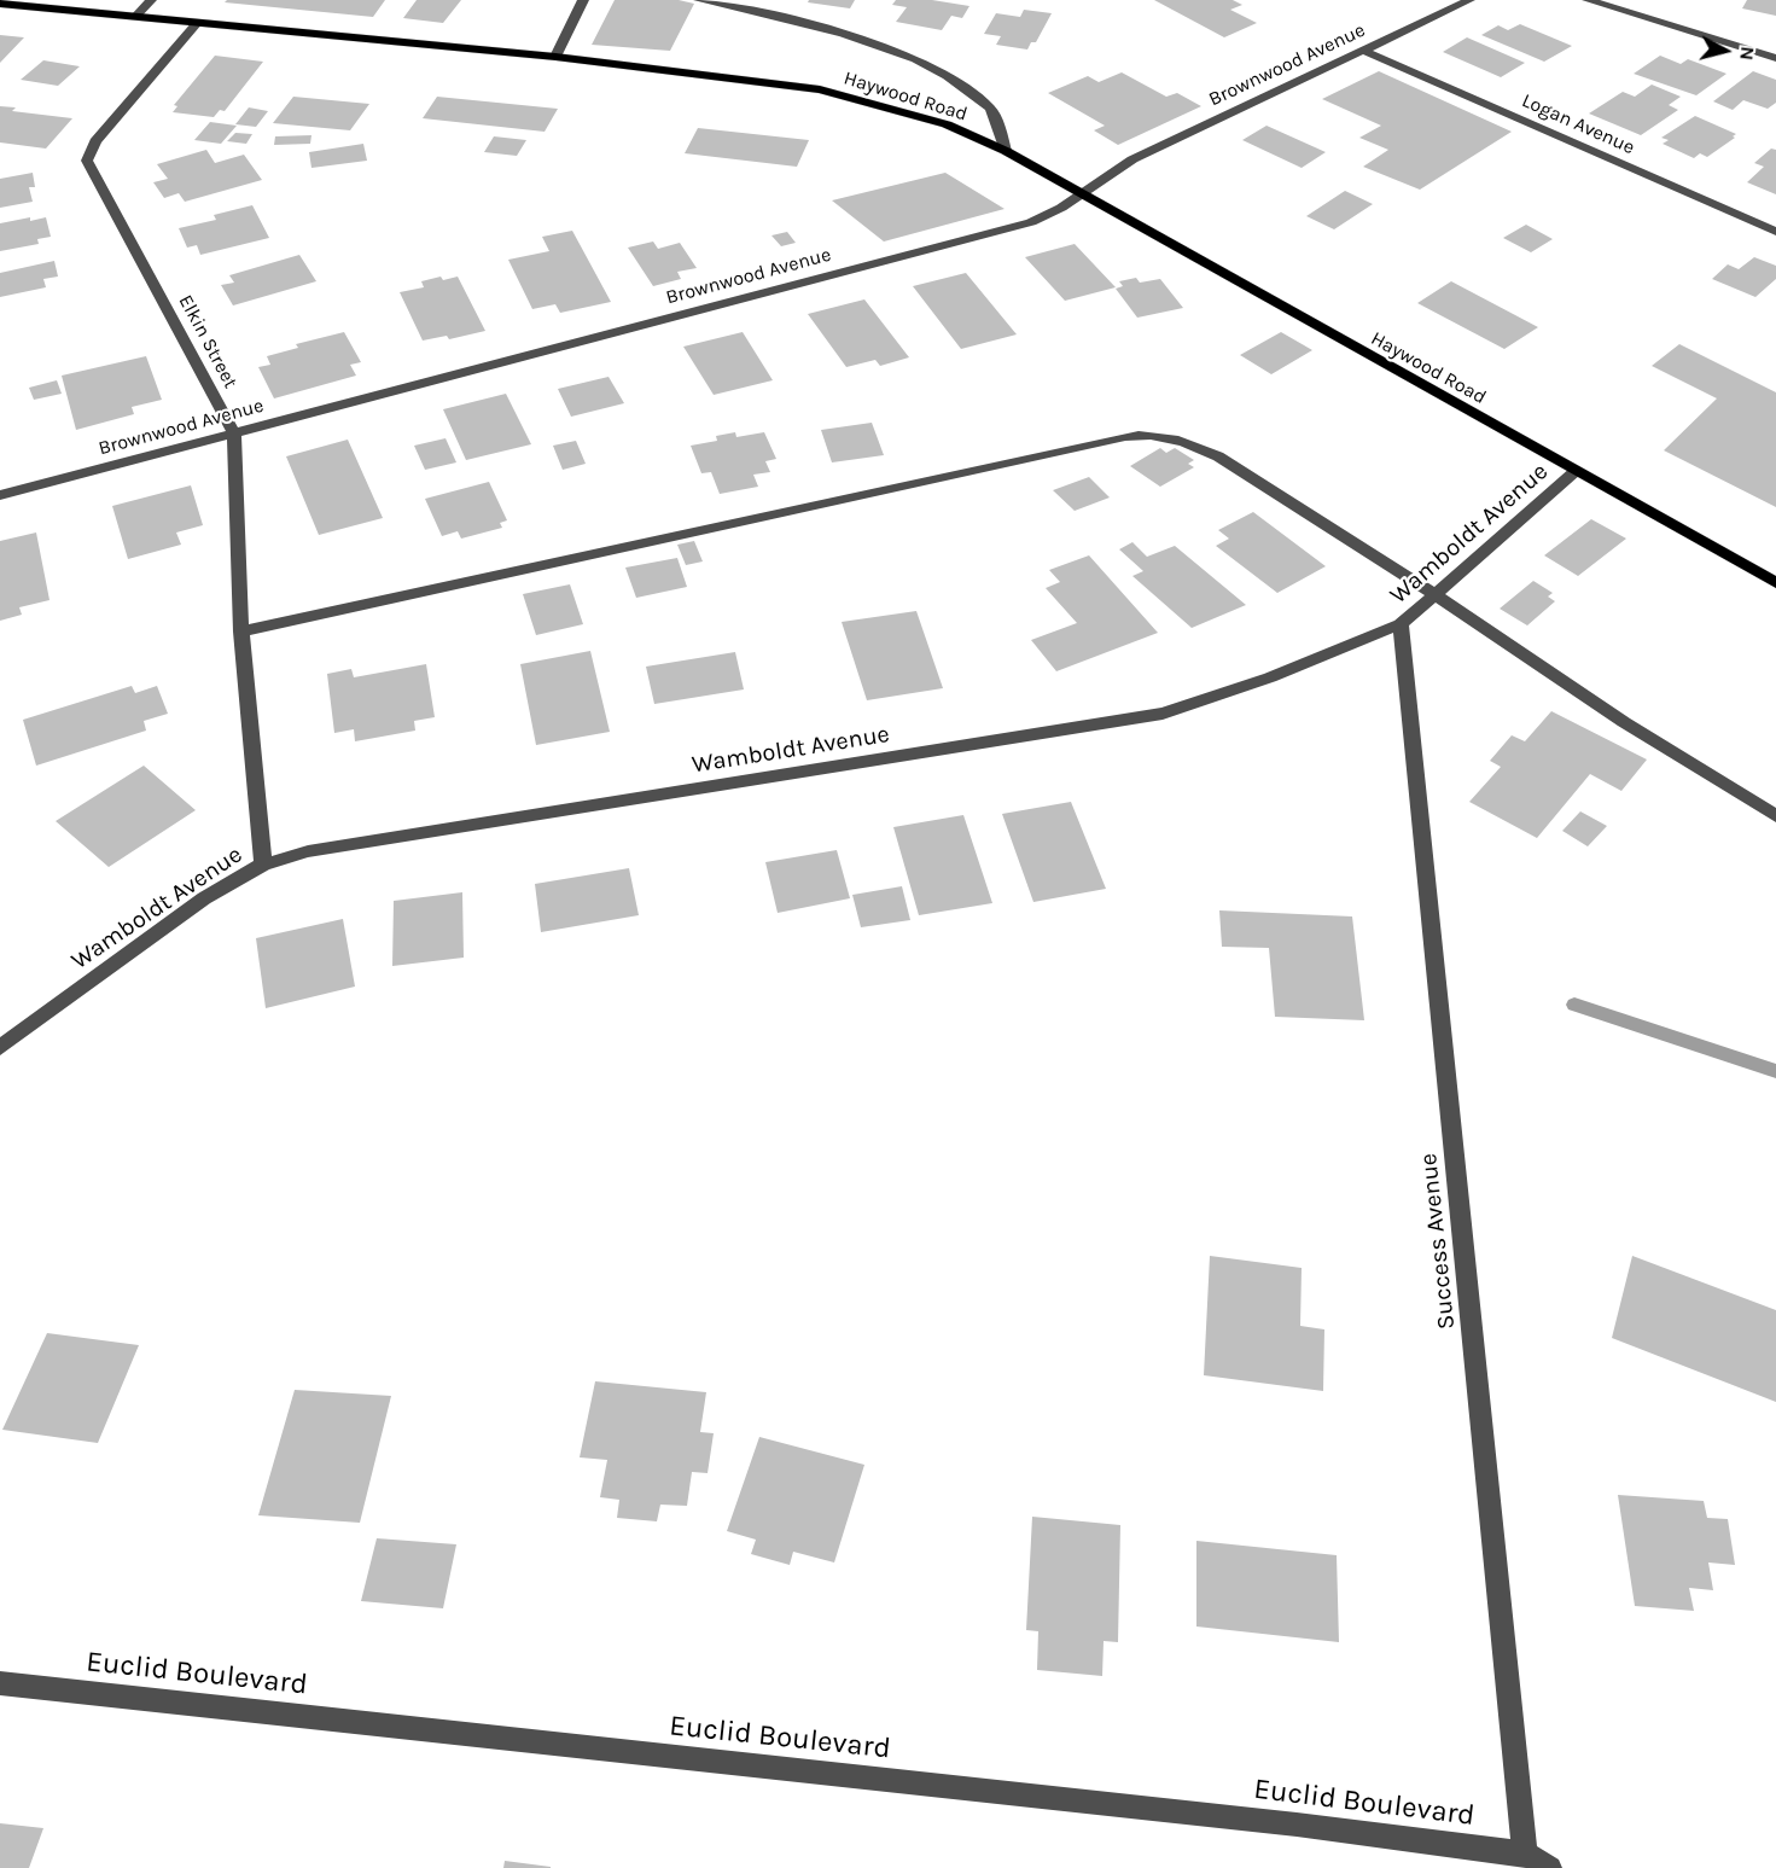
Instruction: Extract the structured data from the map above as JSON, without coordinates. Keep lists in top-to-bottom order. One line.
{"streets":{"main road":["Haywood Road"],"street":["Brownwood Avenue","Logan Avenue","Elkin Street","Wamboldt Avenue","Success Avenue","Euclid Boulevard"]},"crossings":[["Brownwood Avenue","Haywood Road"],["Brownwood Avenue","Logan Avenue"],["Brownwood Avenue","Elkin Street"],["Haywood Road","Elkin Street"],["Haywood Road","Wamboldt Avenue"],["Elkin Street","Wamboldt Avenue"],["Wamboldt Avenue","Success Avenue"],["Success Avenue","Euclid Boulevard"]],"north":"right"}
